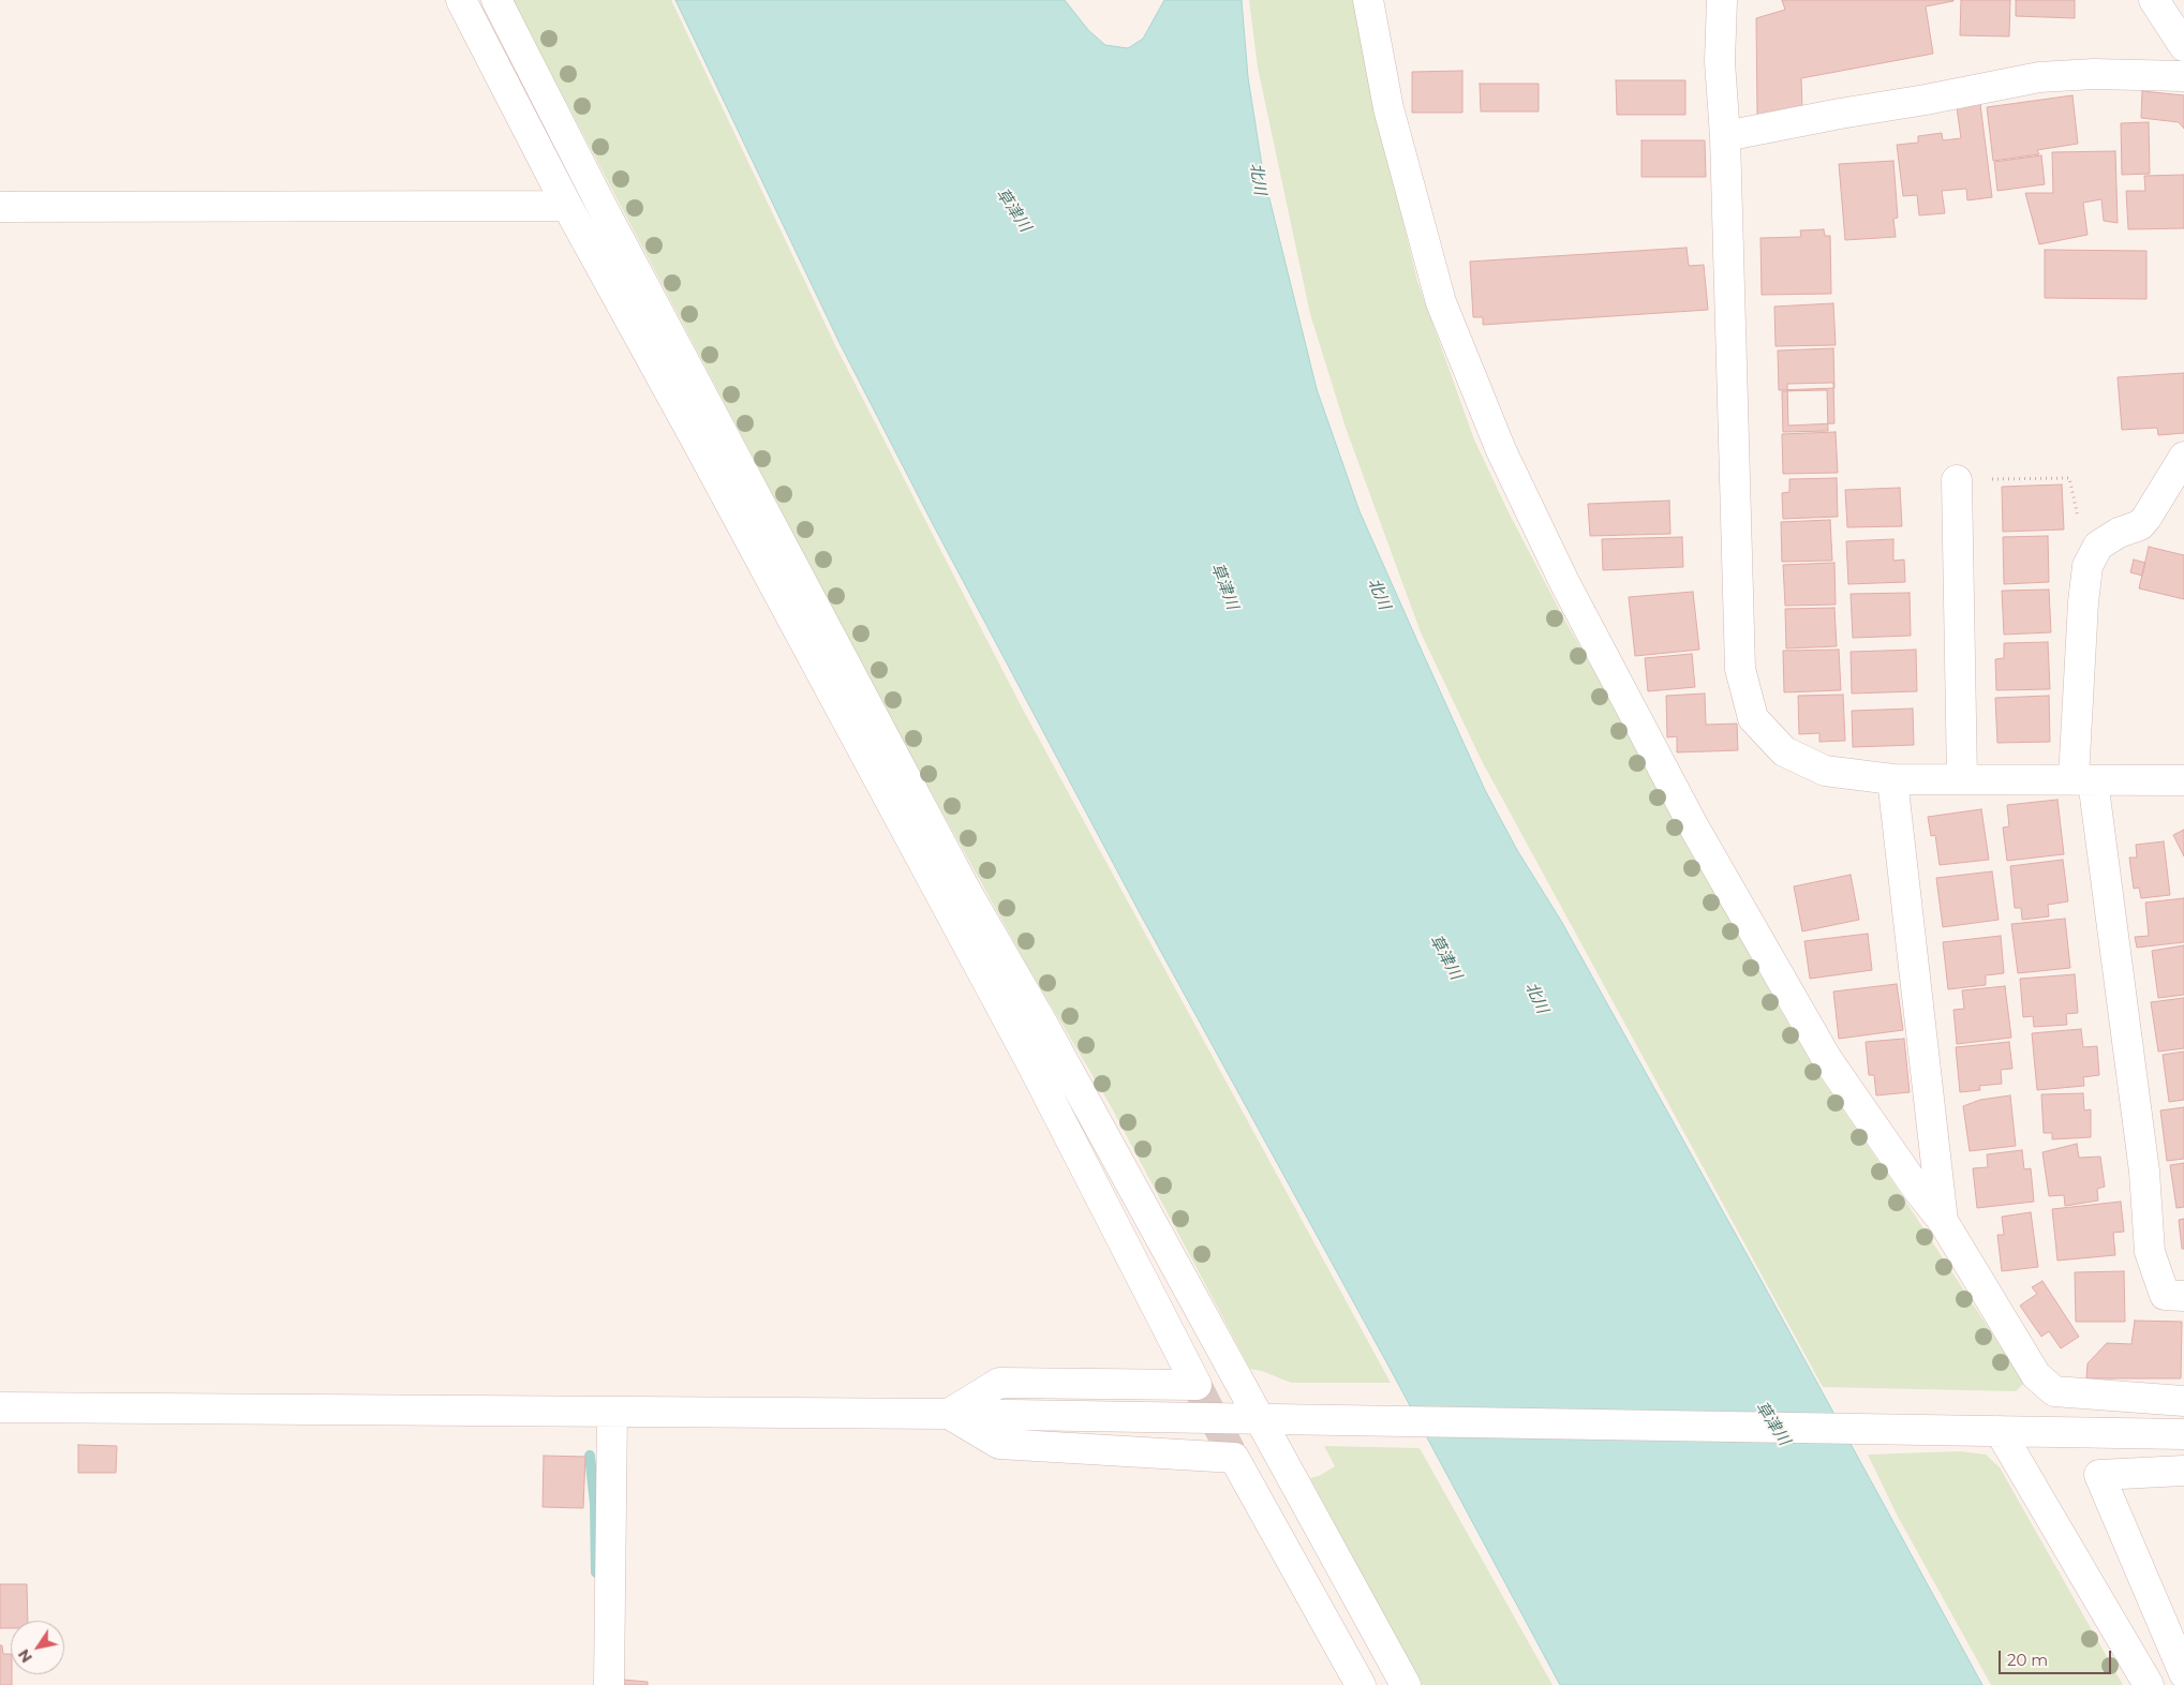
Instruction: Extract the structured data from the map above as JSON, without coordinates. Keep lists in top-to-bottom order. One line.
{"water":["北川","草津川"],"scale_bar":"20 m","north":"bottom left"}
